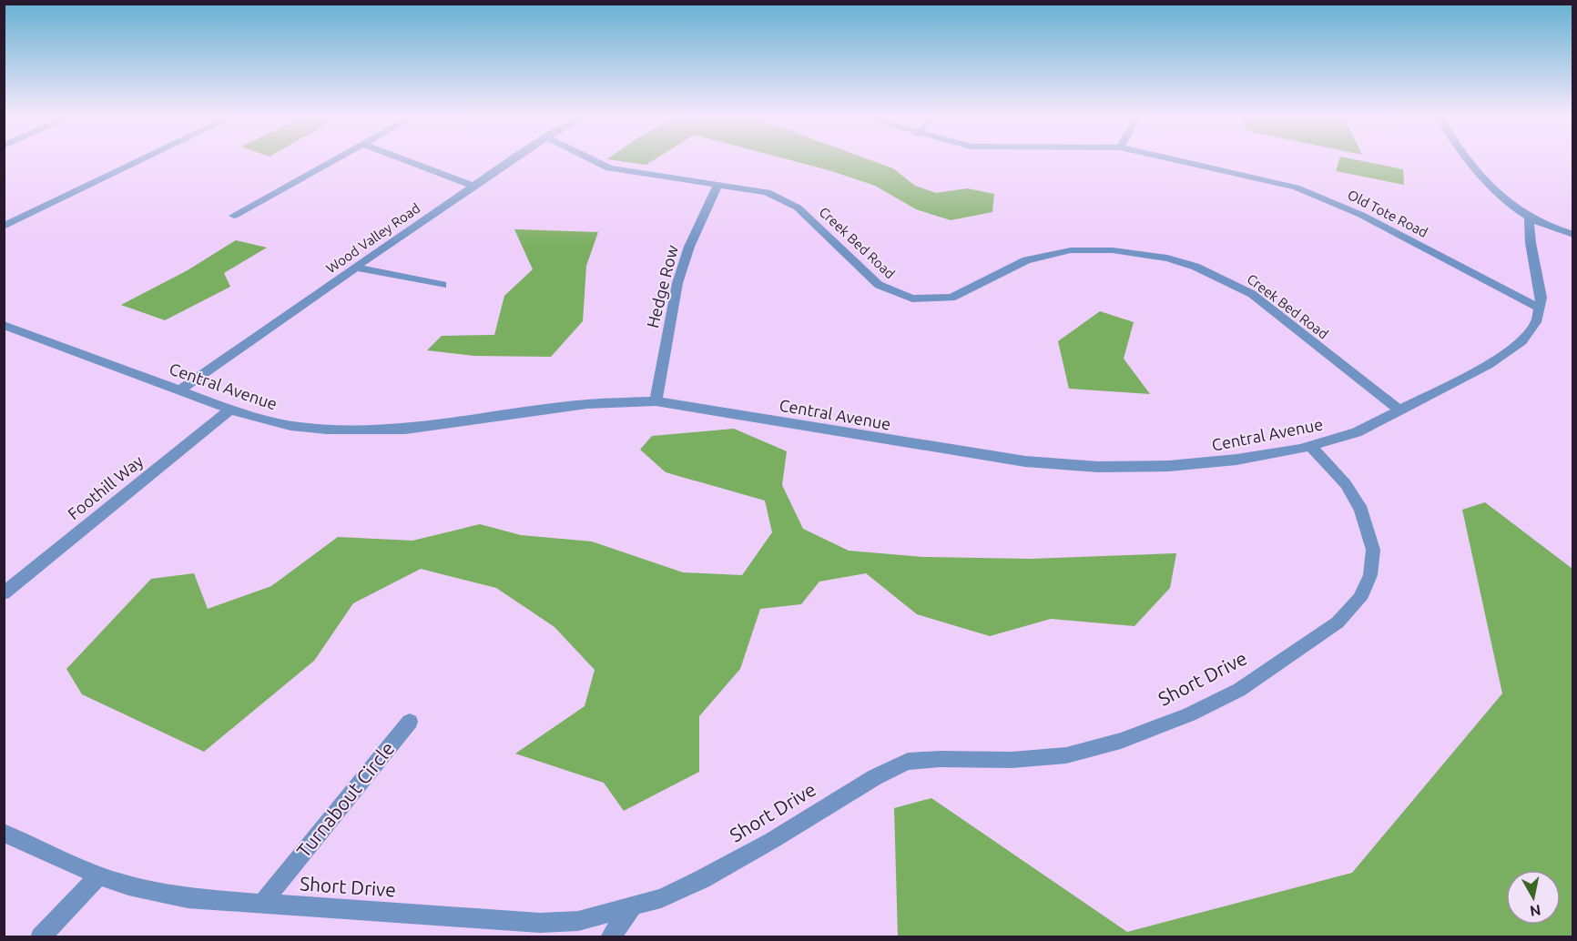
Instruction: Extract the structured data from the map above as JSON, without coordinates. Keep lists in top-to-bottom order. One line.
{"streets":{"street":["Old Tote Road","Wood Valley Road","Creek Bed Road","Hedge Row","Central Avenue","Foothill Way","Short Drive","Turnabout Circle"]},"crossings":[["Old Tote Road","Central Avenue"],["Wood Valley Road","Central Avenue"],["Creek Bed Road","Hedge Row"],["Creek Bed Road","Central Avenue"],["Hedge Row","Central Avenue"],["Central Avenue","Foothill Way"],["Central Avenue","Short Drive"],["Short Drive","Turnabout Circle"]],"north":"bottom"}
